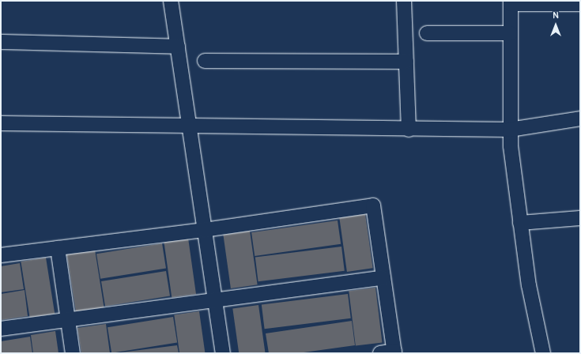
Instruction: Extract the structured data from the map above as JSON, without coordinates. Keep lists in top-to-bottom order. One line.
{"north":"top"}
